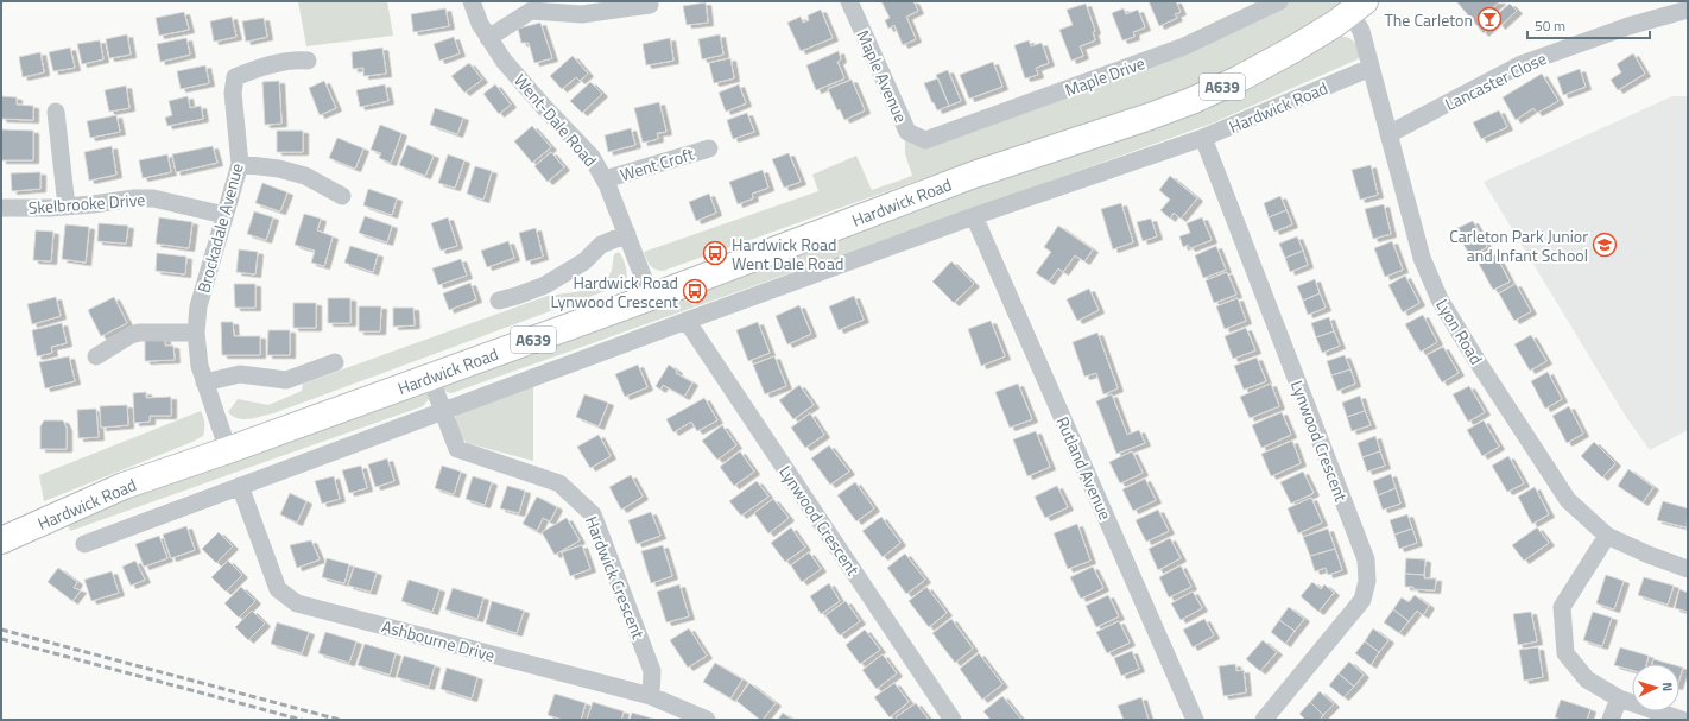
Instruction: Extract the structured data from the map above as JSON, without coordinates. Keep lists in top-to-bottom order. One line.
{"streets":{"main road":["A639","Hardwick Road"],"street":["Maple Avenue","Maple Drive","Lancaster Close","Went-Dale Road","Went Croft","Skelbrooke Drive","Brockadale Avenue","Lyon Road","Lynwood Crescent","Rutland Avenue","Hardwick Crescent","Ashbourne Drive"]},"crossings":[["Maple Avenue","Maple Drive"],["Lancaster Close","Lyon Road"],["Hardwick Road","Went-Dale Road"],["Hardwick Road","Brockadale Avenue"],["Hardwick Road","Lyon Road"],["Hardwick Road","Lynwood Crescent"],["Hardwick Road","Rutland Avenue"],["Hardwick Road","Hardwick Crescent"],["Hardwick Road","Ashbourne Drive"],["Went-Dale Road","Went Croft"],["Skelbrooke Drive","Brockadale Avenue"],["Hardwick Crescent","Ashbourne Drive"]],"places":{"bar":["The Carleton"],"school or university":["Carleton Park Junior and Infant School"],"bus stop":["Hardwick Road Went Dale Road","Hardwick Road Lynwood Crescent"]},"scale_bar":"50 m","north":"right"}
